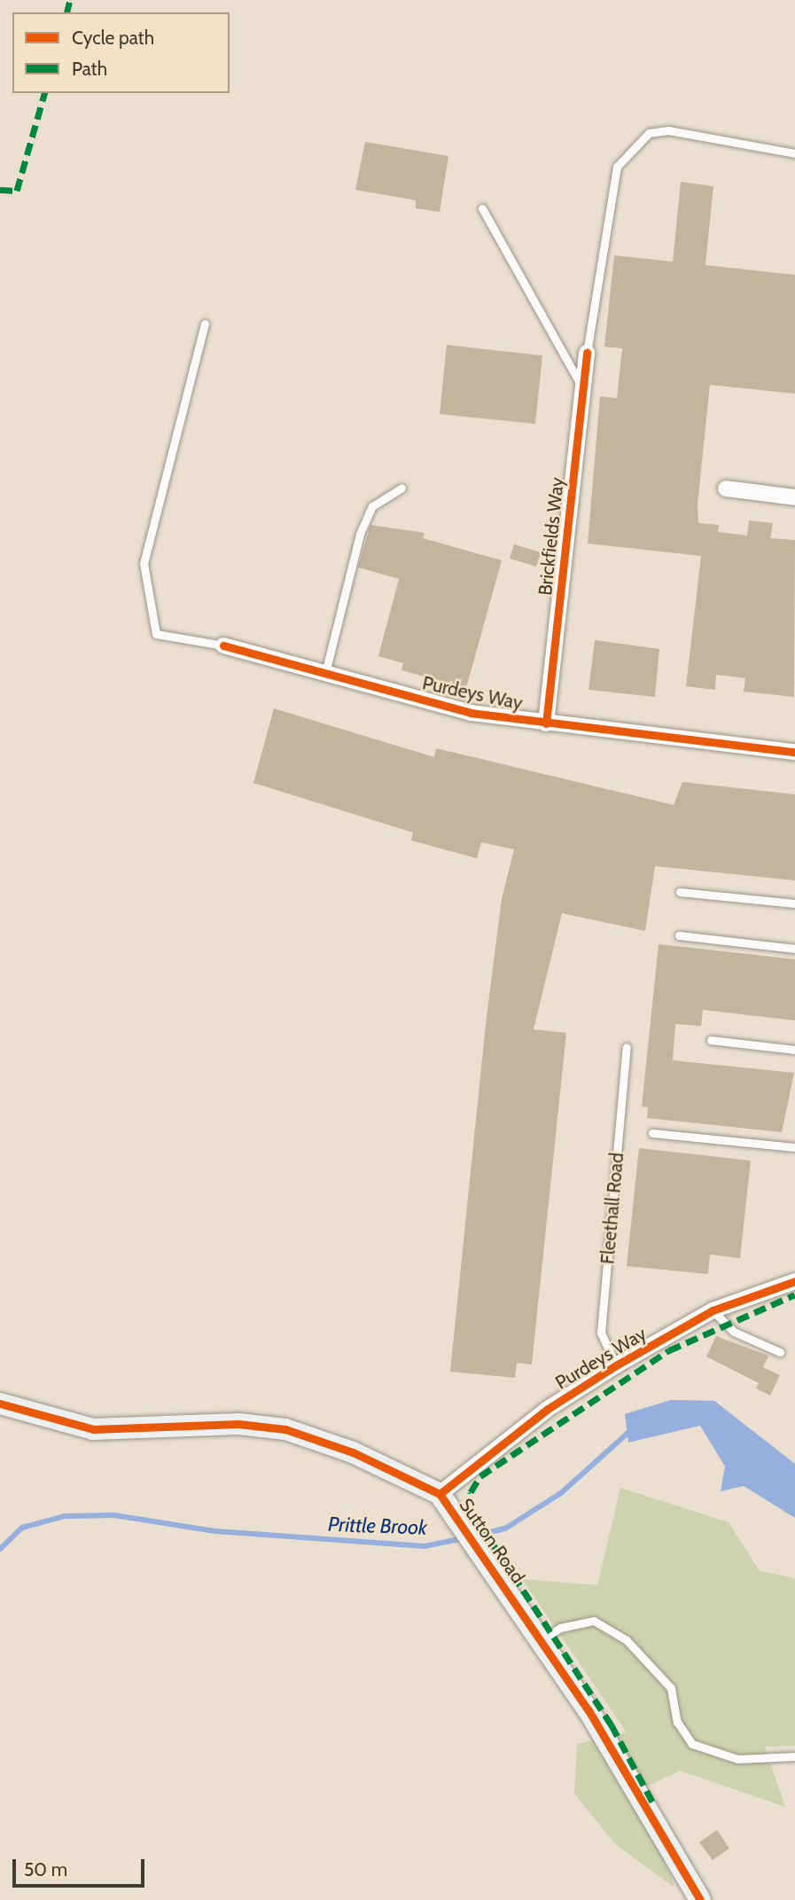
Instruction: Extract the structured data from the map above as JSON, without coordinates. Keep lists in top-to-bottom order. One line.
{"streets":{"street":["Brickfields Way","Purdeys Way","Sutton Road"],"lane":["Fleethall Road"]},"crossings":[["Brickfields Way","Purdeys Way"],["Purdeys Way","Fleethall Road"],["Purdeys Way","Sutton Road"]],"water":["Prittle Brook"],"legend":["Cycle path","Path"],"scale_bar":"50 m"}
